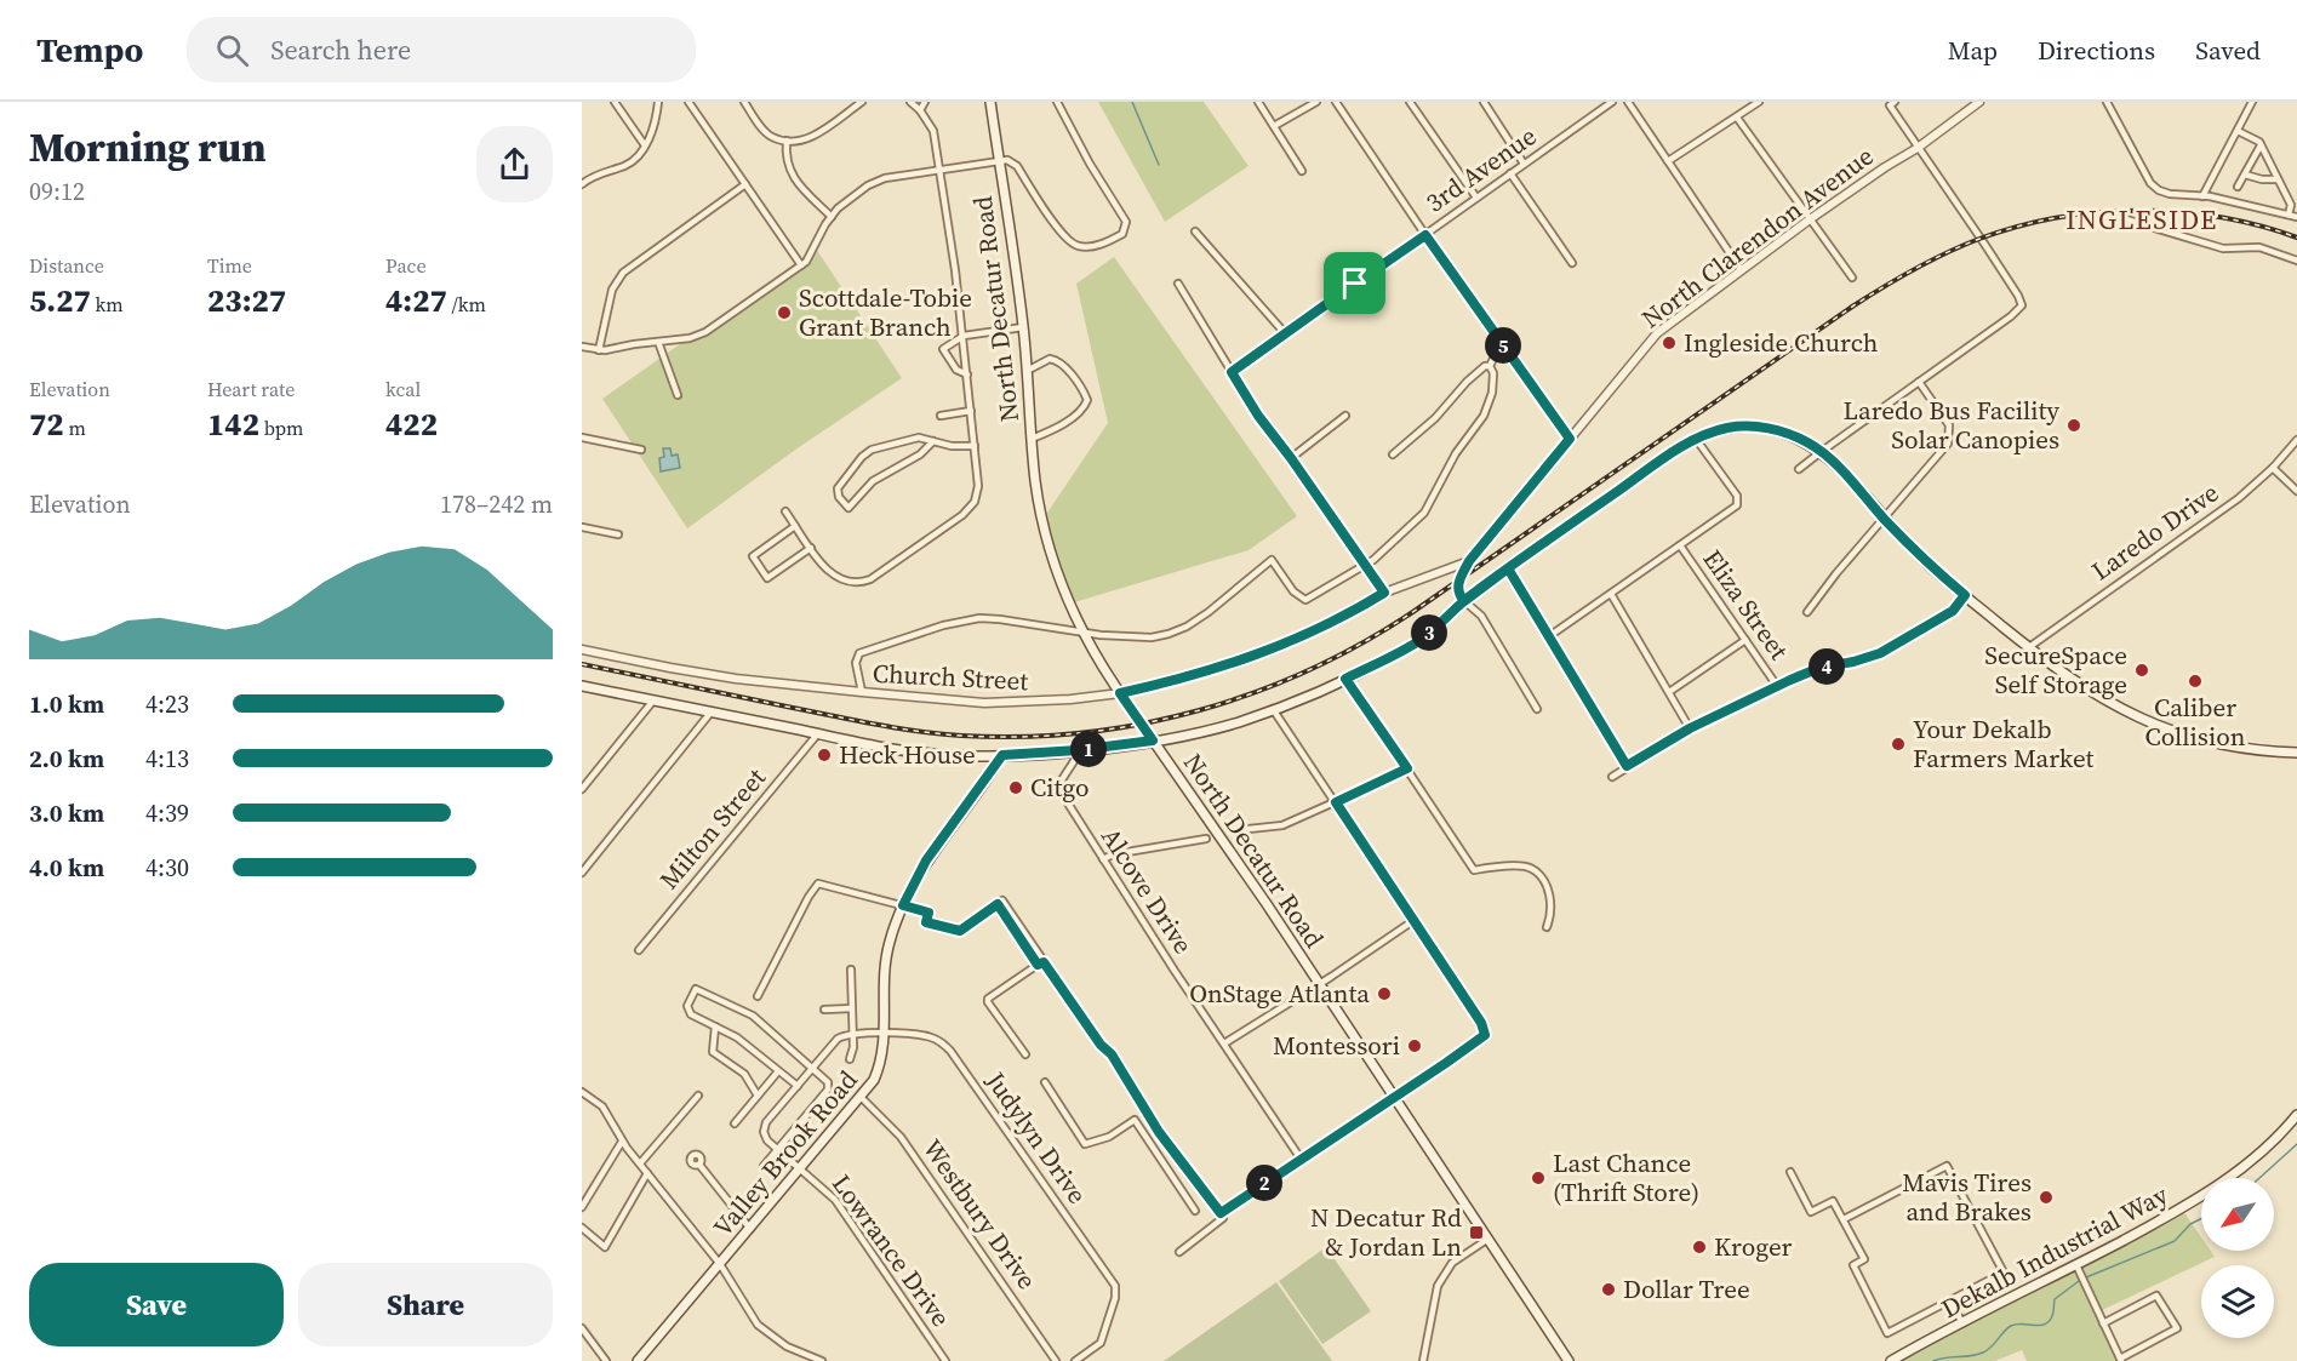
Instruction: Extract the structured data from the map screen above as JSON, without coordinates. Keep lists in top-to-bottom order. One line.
{"streets":{"main road":["North Decatur Road","Valley Brook Road","Dekalb Industrial Way"],"street":["3rd Avenue","North Clarendon Avenue","Laredo Drive","Eliza Street","Church Street","Milton Street","Alcove Drive","Judylyn Drive","Westbury Drive","Lowrance Drive"]},"crossings":[["North Clarendon Avenue","Church Street"],["North Decatur Road","Church Street"],["Judylyn Drive","Valley Brook Road"],["Valley Brook Road","Westbury Drive"],["Valley Brook Road","Lowrance Drive"]],"districts":["INGLESIDE"],"places":{"other":["Scottdale-Tobie Grant Branch","Ingleside Church","Laredo Bus Facility Solar Canopies","SecureSpace Self Storage","Caliber Collision","Your Dekalb Farmers Market","Heck House","Citgo","OnStage Atlanta","Montessori","Last Chance (Thrift Store)","Mavis Tires and Brakes","Kroger","Dollar Tree"],"transit":["N Decatur Rd & Jordan Ln"]},"north":"bottom left","page":{"header":"Tempo","search":"Search here","nav":["Map","Directions","Saved"],"heading":["Morning run","09:12"],"stats":[["Distance","5.27 km"],["Time","23:27"],["Pace","4:27 /km"],["Elevation","72 m"],["Heart rate","142 bpm"],["kcal","422"]],"pins":["5","3","4","1","2"],"chart":["Elevation","178–242 m"],"list":[{"name":"1.0 km","note":"4:23"},{"name":"2.0 km","note":"4:13"},{"name":"3.0 km","note":"4:39"},{"name":"4.0 km","note":"4:30"}],"buttons":["Save","Share"]}}
